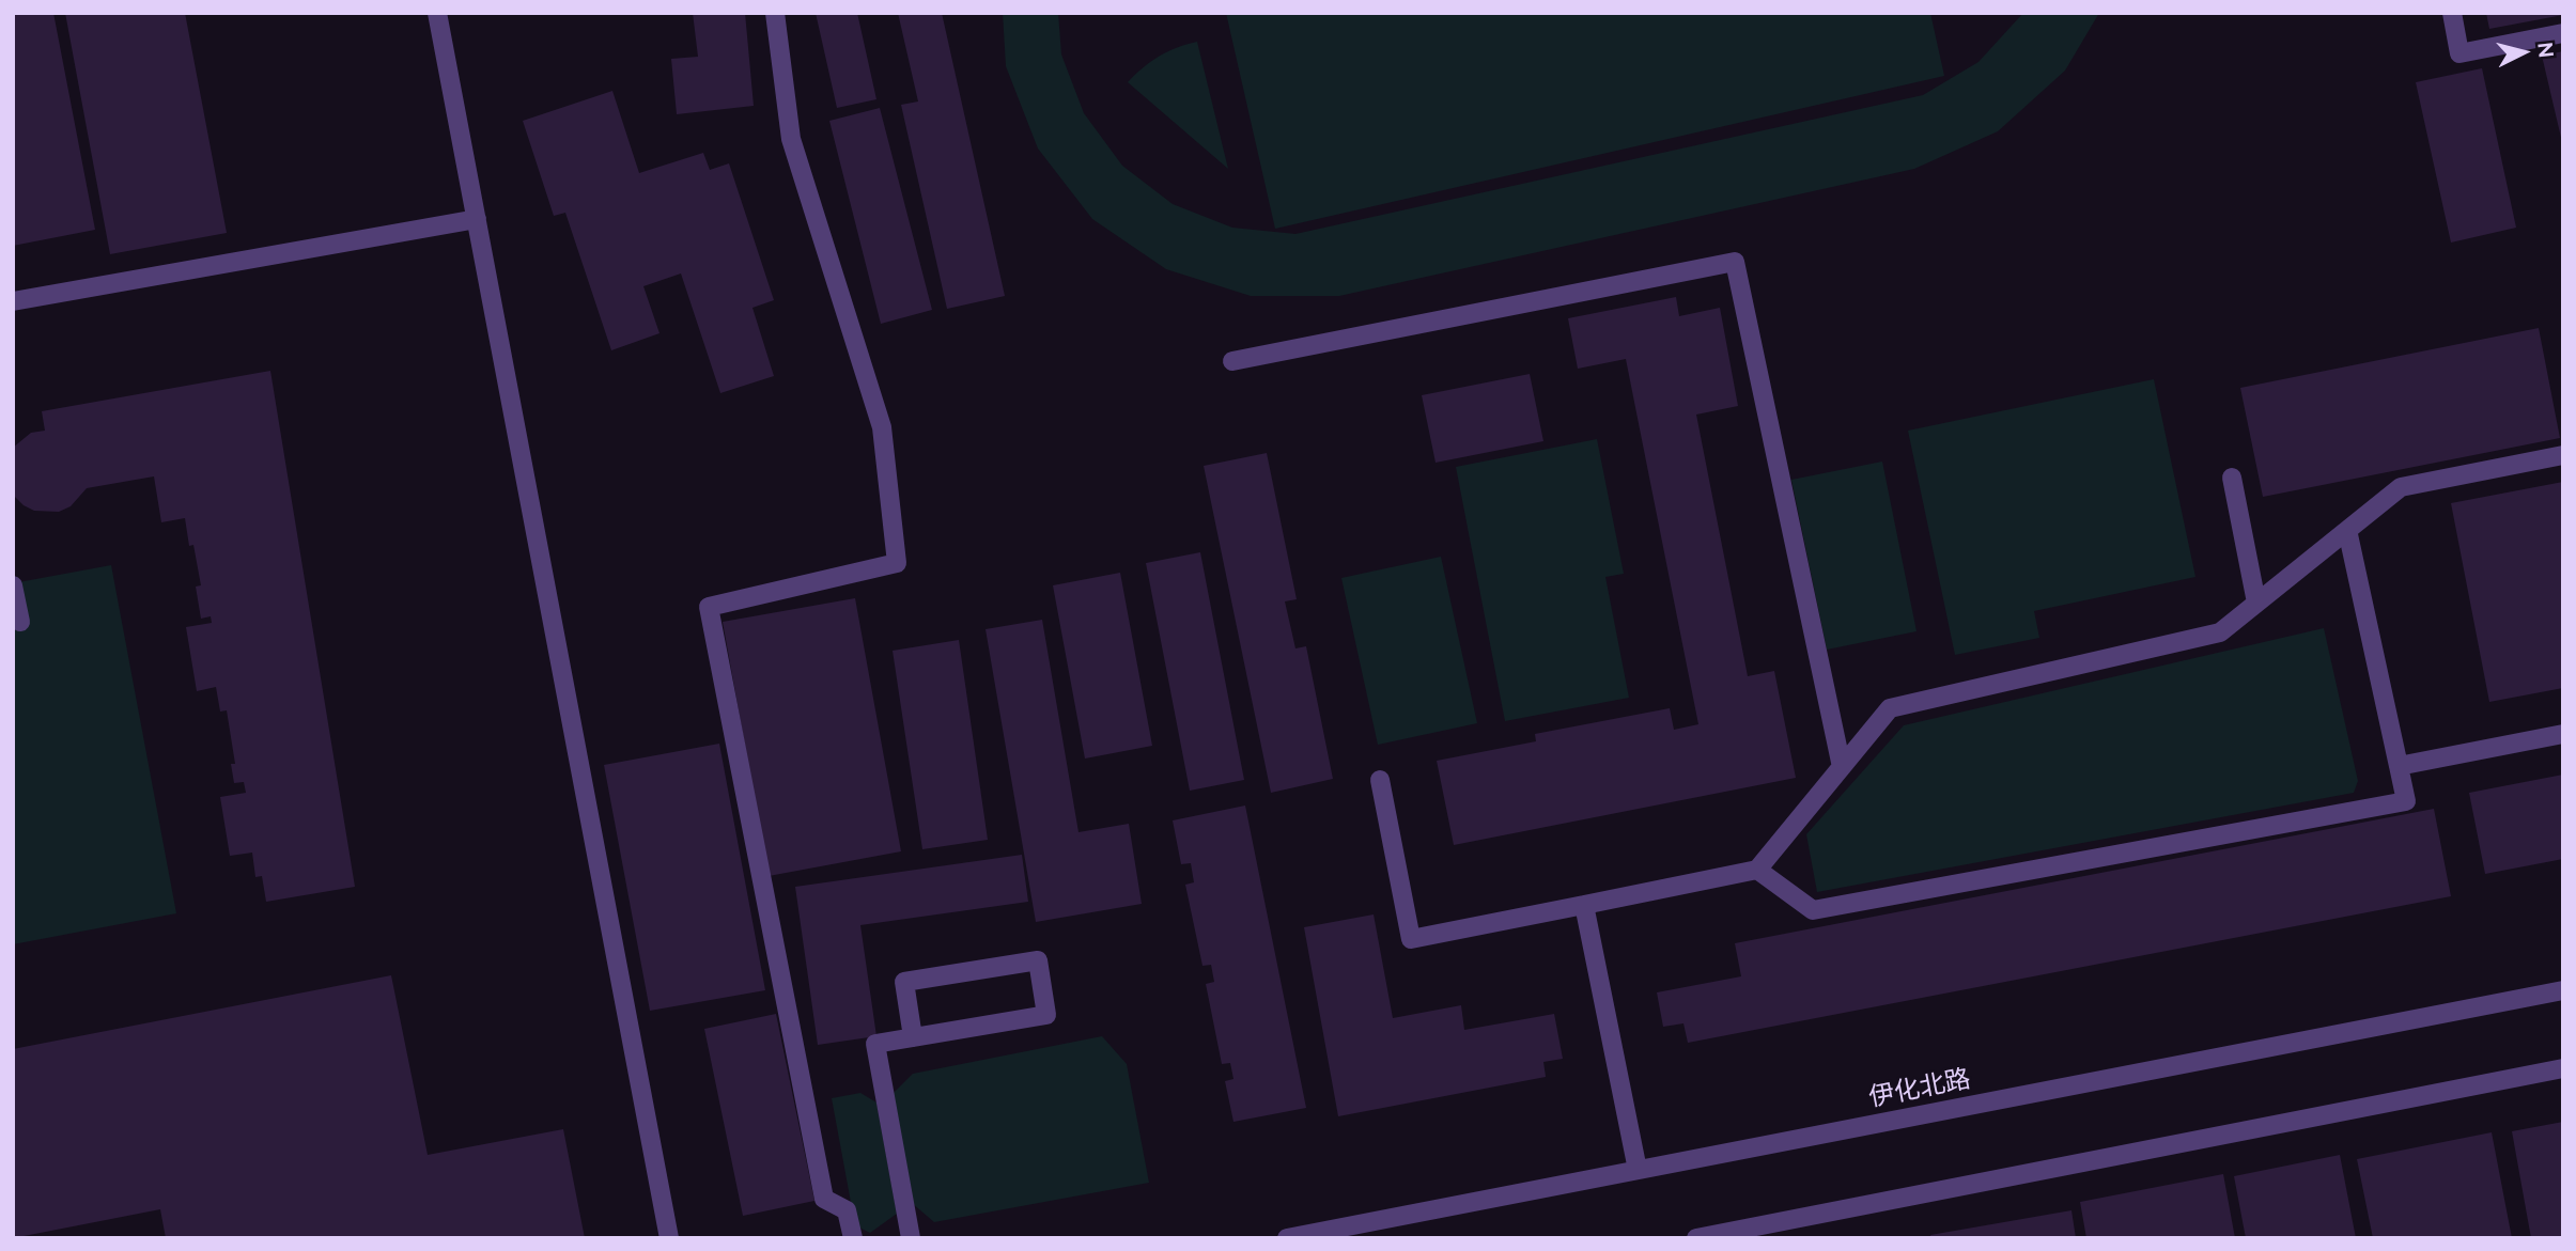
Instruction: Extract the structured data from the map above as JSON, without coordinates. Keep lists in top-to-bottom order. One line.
{"streets":{"street":["伊化北路"]},"north":"right"}
